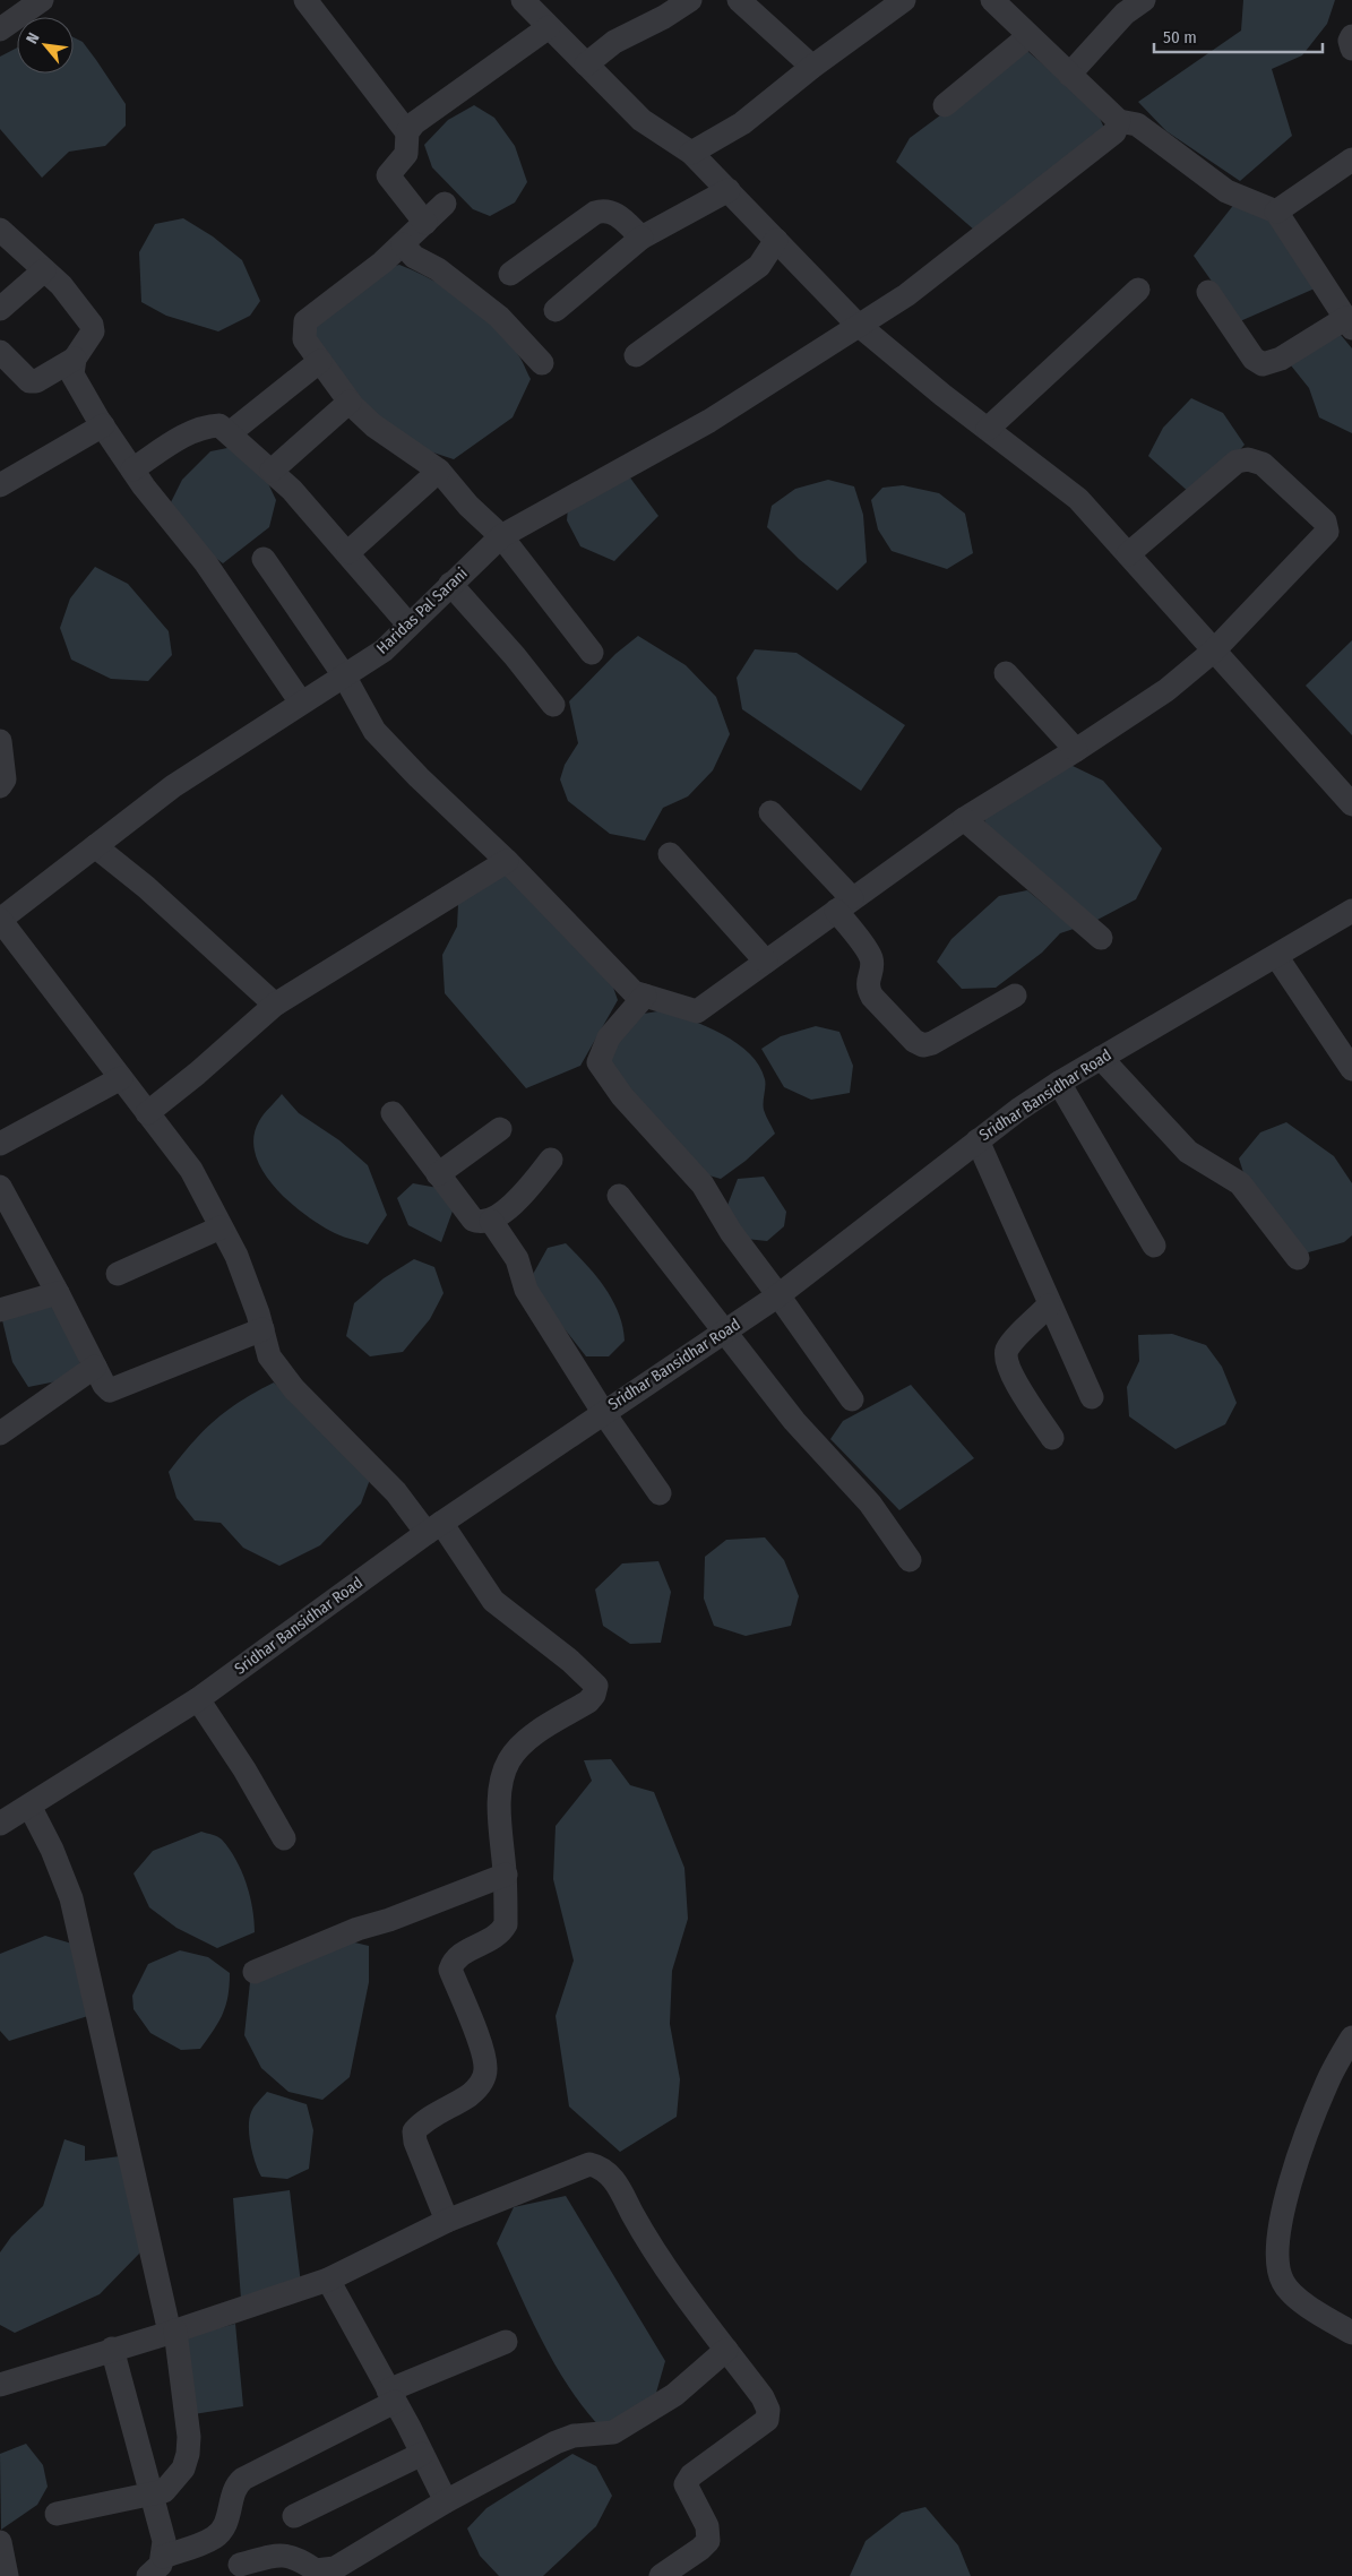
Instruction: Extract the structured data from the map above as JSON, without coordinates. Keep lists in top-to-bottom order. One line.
{"streets":{"street":["Haridas Pal Sarani","Sridhar Bansidhar Road"]},"scale_bar":"50 m","north":"top left"}
